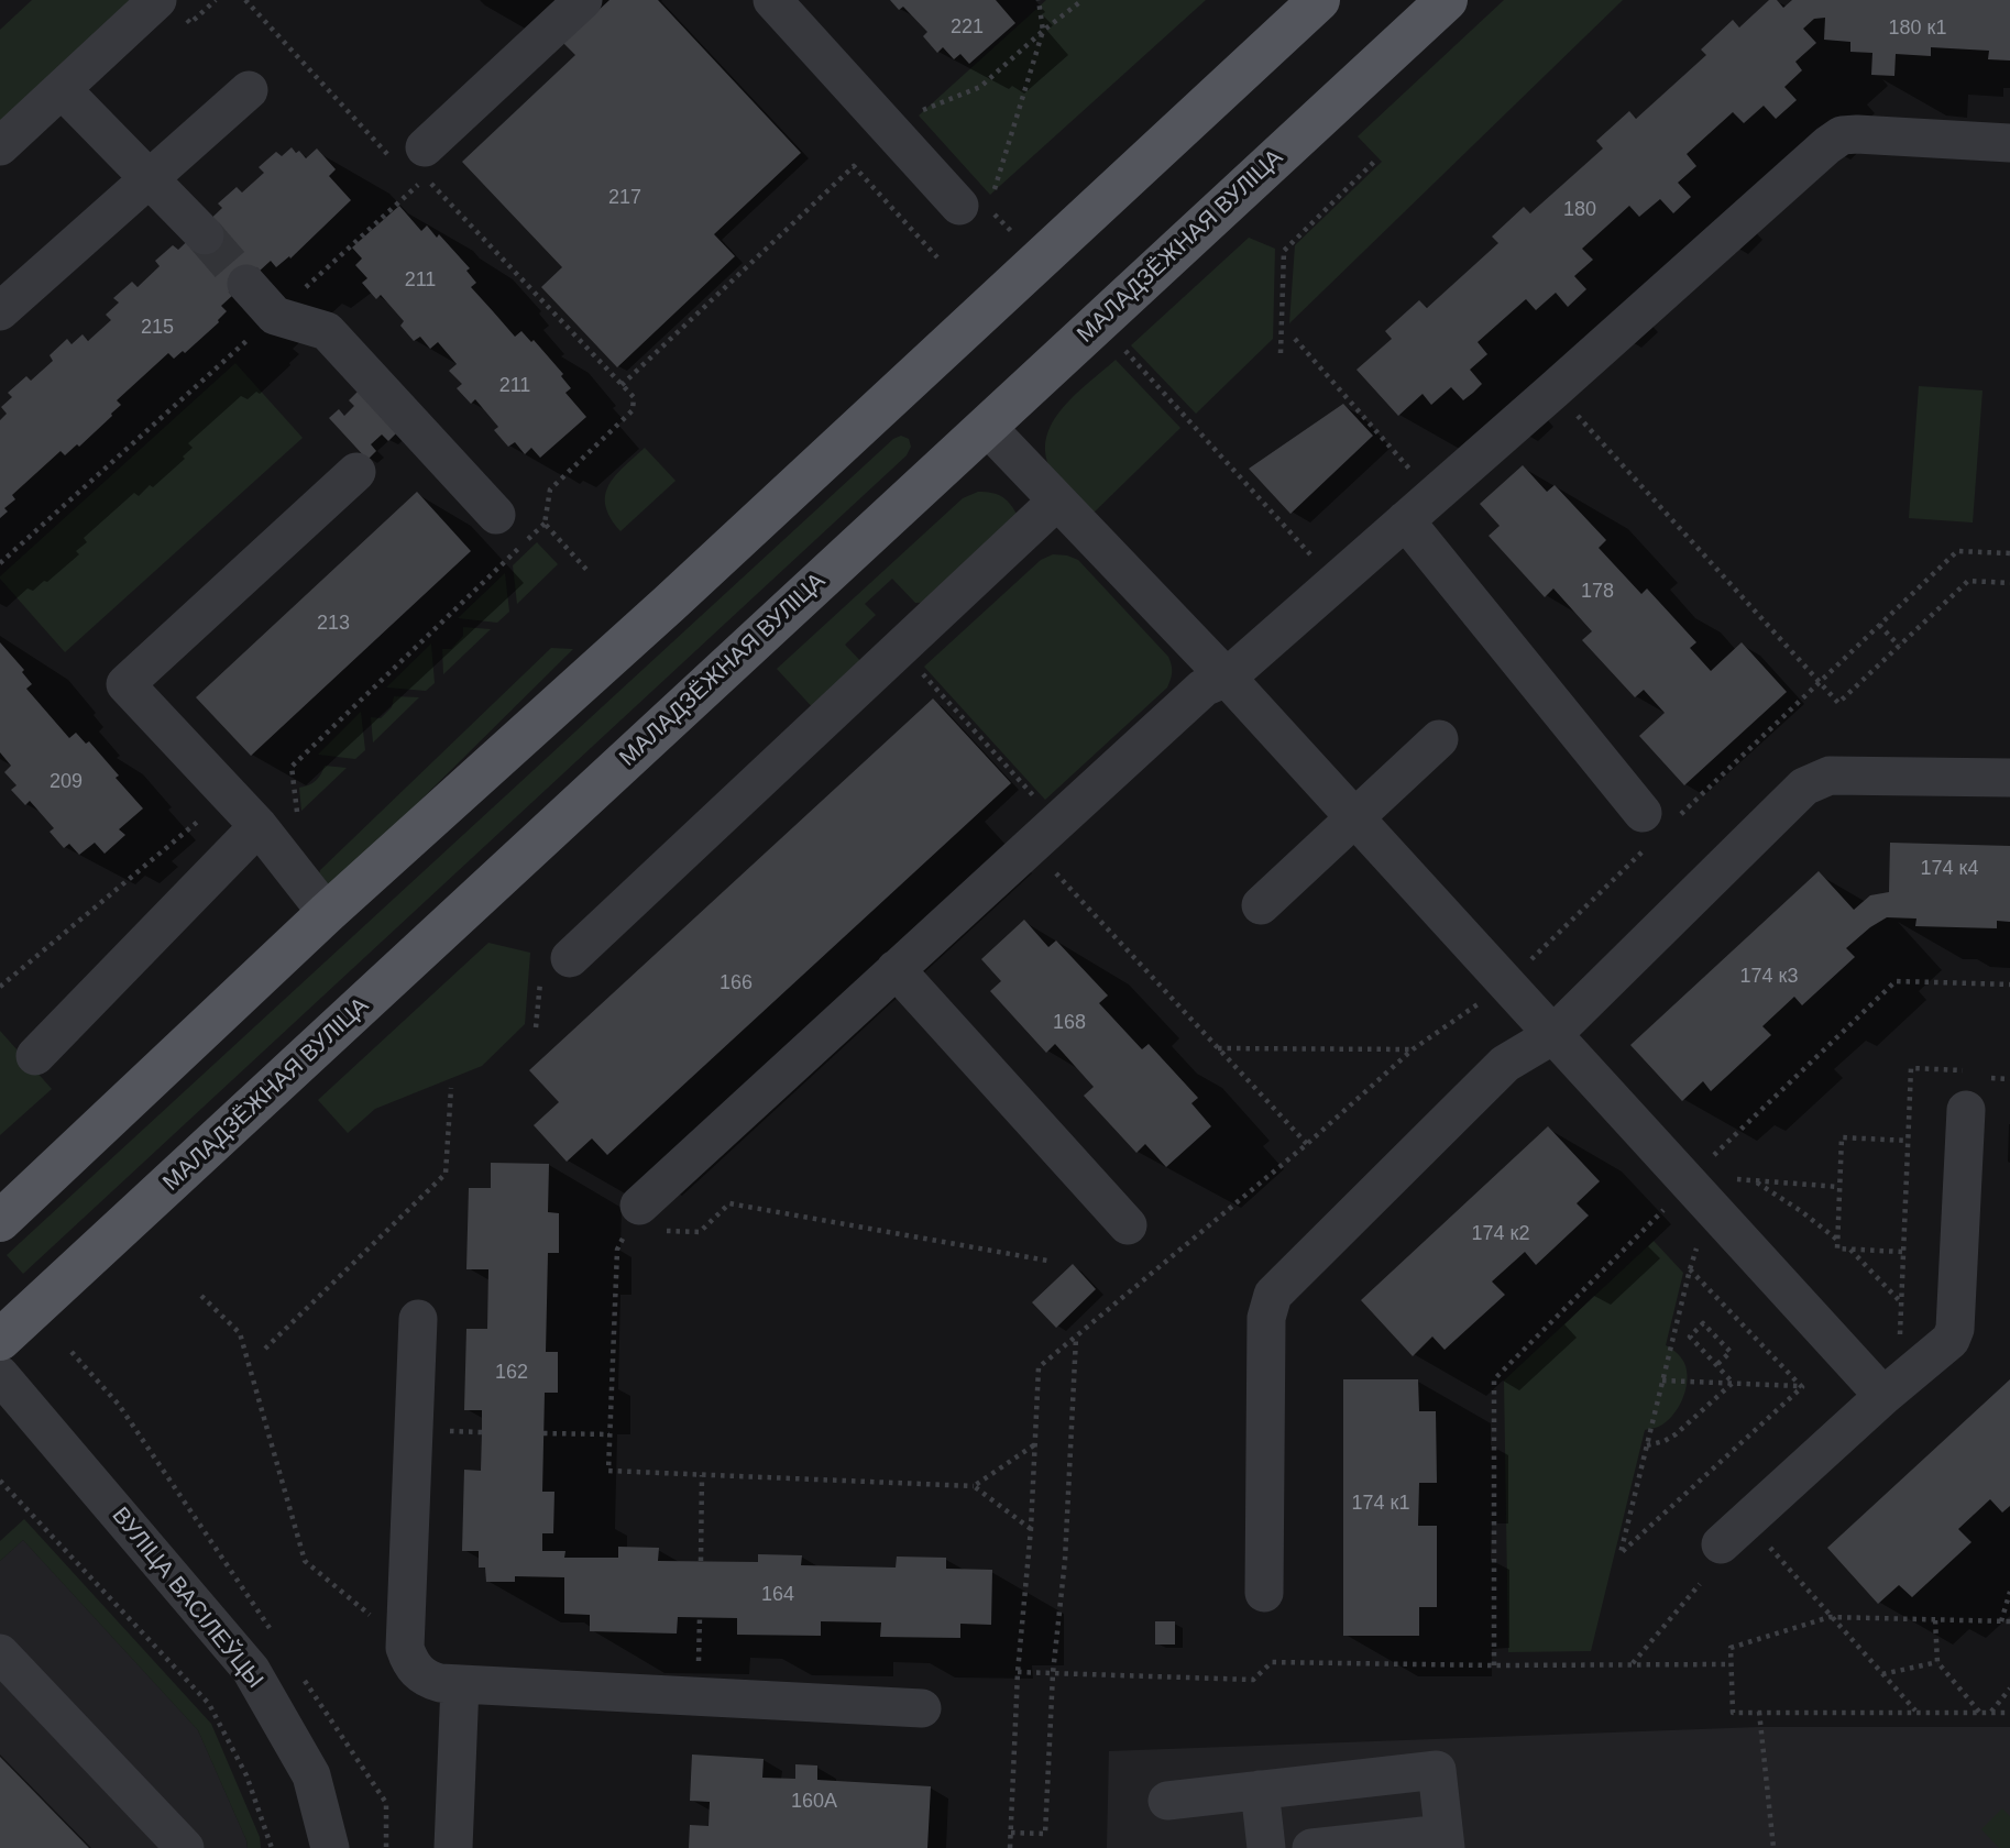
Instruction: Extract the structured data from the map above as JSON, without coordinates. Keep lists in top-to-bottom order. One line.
{"streets":{"main road":["МАЛАДЗЁЖНАЯ ВУЛІЦА"],"street":["ВУЛІЦА ВАСІЛЕЎЦЫ"]},"house_numbers":["221","180 к1","217","180","211","215","211","178","213","209","174 к4","174 к3","166","168","174 к2","162","174 к1","164","160А"]}
